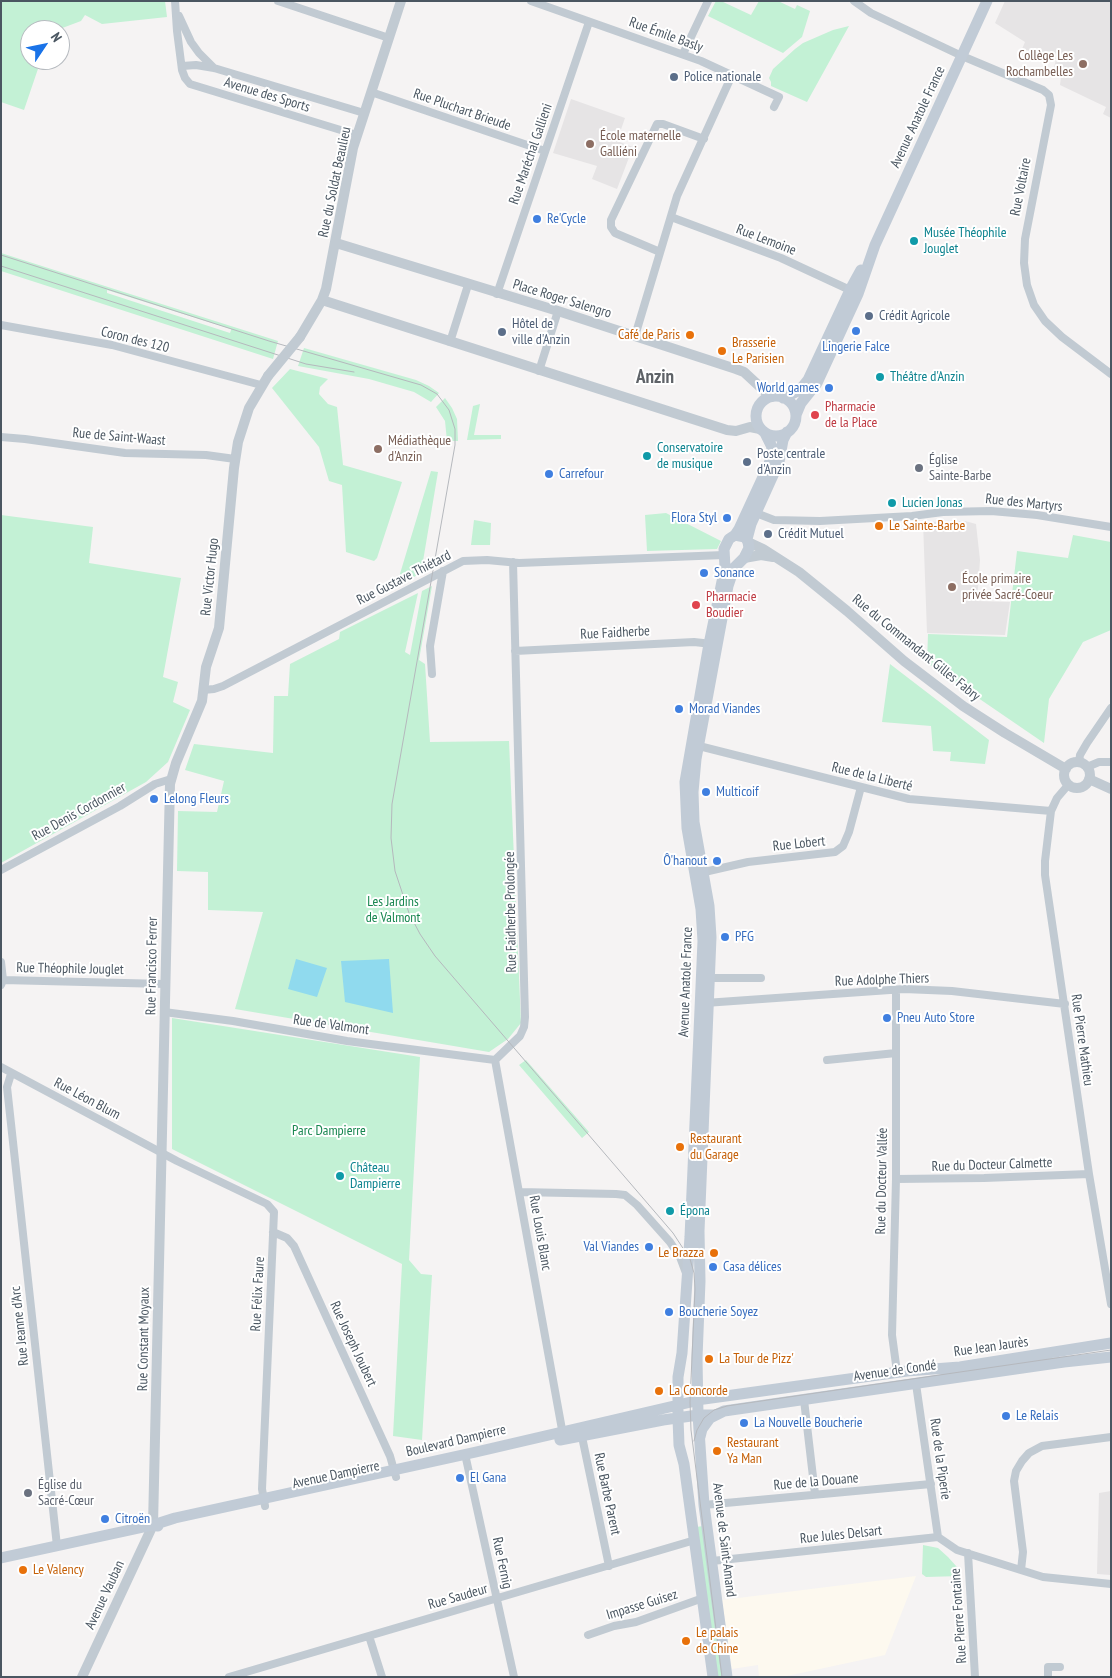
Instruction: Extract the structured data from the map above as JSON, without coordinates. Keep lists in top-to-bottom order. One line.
{"streets":{"main road":["Avenue Anatole France","Rue Jean Jaurès","Avenue de Condé","Boulevard Dampierre","Avenue de Saint-Amand"],"street":["Rue Émile Basly","Avenue des Sports","Rue Pluchart Brieude","Rue Maréchal Gallieni","Rue du Soldat Beaulieu","Rue Voltaire","Rue Lemoine","Place Roger Salengro","Coron des 120","Rue de Saint-Waast","Rue des Martyrs","Rue Victor Hugo","Rue Gustave Thiétard","Rue Faidherbe","Rue du Commandant Gilles Fabry","Rue de la Liberté","Rue Denis Cordonnier","Rue Lobert","Rue Faidherbe Prolongée","Rue Francisco Ferrer","Rue Théophile Jouglet","Rue Adolphe Thiers","Rue de Valmont","Rue Pierre Mathieu","Rue Léon Blum","Rue du Docteur Calmette","Rue du Docteur Vallée","Rue Louis Blanc","Rue Félix Faure","Rue Jeanne d'Arc","Rue Constant Moyaux","Rue Joseph Joubert","Rue de la Piperie","Rue de la Douane","Rue Barbe Parent","Rue Jules Delsart","Rue Fernig","Avenue Vauban","Rue Saudeur","Impasse Guisez","Rue Pierre Fontaine"]},"crossings":[["Rue Émile Basly","Rue Maréchal Gallieni"],["Avenue des Sports","Rue du Soldat Beaulieu"],["Rue Pluchart Brieude","Rue Maréchal Gallieni"],["Rue Pluchart Brieude","Rue du Soldat Beaulieu"],["Avenue Anatole France","Rue Voltaire"],["Avenue Anatole France","Rue Lemoine"],["Avenue Anatole France","Place Roger Salengro"],["Avenue Anatole France","Rue des Martyrs"],["Avenue Anatole France","Rue Gustave Thiétard"],["Avenue Anatole France","Rue Faidherbe"],["Avenue Anatole France","Rue du Commandant Gilles Fabry"],["Avenue Anatole France","Rue de la Liberté"],["Avenue Anatole France","Rue Lobert"],["Avenue Anatole France","Rue Adolphe Thiers"],["Avenue Anatole France","Rue Jean Jaurès"],["Avenue Anatole France","Avenue de Condé"],["Avenue Anatole France","Avenue de Saint-Amand"],["Rue Maréchal Gallieni","Place Roger Salengro"],["Rue du Soldat Beaulieu","Place Roger Salengro"],["Rue du Soldat Beaulieu","Rue Victor Hugo"],["Coron des 120","Rue Victor Hugo"],["Rue de Saint-Waast","Rue Victor Hugo"],["Rue Victor Hugo","Rue Gustave Thiétard"],["Rue Victor Hugo","Rue Denis Cordonnier"],["Rue Victor Hugo","Rue Francisco Ferrer"],["Rue Gustave Thiétard","Rue du Commandant Gilles Fabry"],["Rue Faidherbe","Rue Faidherbe Prolongée"],["Rue du Commandant Gilles Fabry","Rue Pierre Mathieu"],["Rue de la Liberté","Rue Lobert"],["Rue de la Liberté","Rue Pierre Mathieu"],["Rue Denis Cordonnier","Rue Francisco Ferrer"],["Rue Faidherbe Prolongée","Rue de Valmont"],["Rue Faidherbe Prolongée","Rue Louis Blanc"],["Rue Francisco Ferrer","Rue Théophile Jouglet"],["Rue Francisco Ferrer","Rue de Valmont"],["Rue Francisco Ferrer","Rue Léon Blum"],["Rue Francisco Ferrer","Rue Félix Faure"],["Rue Francisco Ferrer","Rue Constant Moyaux"],["Rue Adolphe Thiers","Rue Pierre Mathieu"],["Rue Adolphe Thiers","Rue du Docteur Vallée"],["Rue de Valmont","Rue Louis Blanc"],["Rue Pierre Mathieu","Rue du Docteur Calmette"],["Rue Léon Blum","Rue Félix Faure"],["Rue Léon Blum","Rue Jeanne d'Arc"],["Rue Léon Blum","Rue Constant Moyaux"],["Rue du Docteur Calmette","Rue du Docteur Vallée"],["Rue du Docteur Vallée","Rue Jean Jaurès"],["Rue Louis Blanc","Boulevard Dampierre"],["Rue Félix Faure","Rue Constant Moyaux"],["Rue Félix Faure","Rue Joseph Joubert"],["Rue Félix Faure","Boulevard Dampierre"],["Rue Constant Moyaux","Boulevard Dampierre"],["Rue Constant Moyaux","Avenue Vauban"],["Rue Joseph Joubert","Boulevard Dampierre"],["Rue Jean Jaurès","Avenue de Condé"],["Rue Jean Jaurès","Avenue de Saint-Amand"],["Avenue de Condé","Rue de la Piperie"],["Avenue de Condé","Avenue de Saint-Amand"],["Boulevard Dampierre","Rue Barbe Parent"],["Boulevard Dampierre","Rue Fernig"],["Boulevard Dampierre","Avenue Vauban"],["Rue de la Piperie","Rue de la Douane"],["Rue de la Piperie","Rue Jules Delsart"],["Rue de la Douane","Avenue de Saint-Amand"],["Rue Barbe Parent","Rue Saudeur"],["Rue Jules Delsart","Avenue de Saint-Amand"],["Avenue de Saint-Amand","Rue Saudeur"],["Avenue de Saint-Amand","Impasse Guisez"],["Rue Fernig","Rue Saudeur"]],"districts":["Anzin"],"parks":["Les Jardins de Valmont","Parc Dampierre"],"places":["Collège Les Rochambelles","Police nationale","École maternelle Galliéni","Re'Cycle","Musée Théophile Jouglet","Crédit Agricole","Lingerie Falce","Hôtel de ville d'Anzin","Café de Paris","Brasserie Le Parisien","Théâtre d'Anzin","World games","Pharmacie de la Place","Médiathèque d'Anzin","Conservatoire de musique","Poste centrale d'Anzin","Église Sainte-Barbe","Carrefour","Lucien Jonas","Flora Styl","Le Sainte-Barbe","Crédit Mutuel","Sonance","École primaire privée Sacré-Coeur","Pharmacie Boudier","Morad Viandes","Multicoif","Lelong Fleurs","Ô'hanout","PFG","Pneu Auto Store","Restaurant du Garage","Château Dampierre","Épona","Val Viandes","Le Brazza","Casa délices","Boucherie Soyez","La Tour de Pizz'","La Concorde","Le Relais","La Nouvelle Boucherie","Restaurant Ya Man","El Gana","Église du Sacré-Cœur","Citroën","Le Valency","Le palais de Chine"],"north":"top right"}
